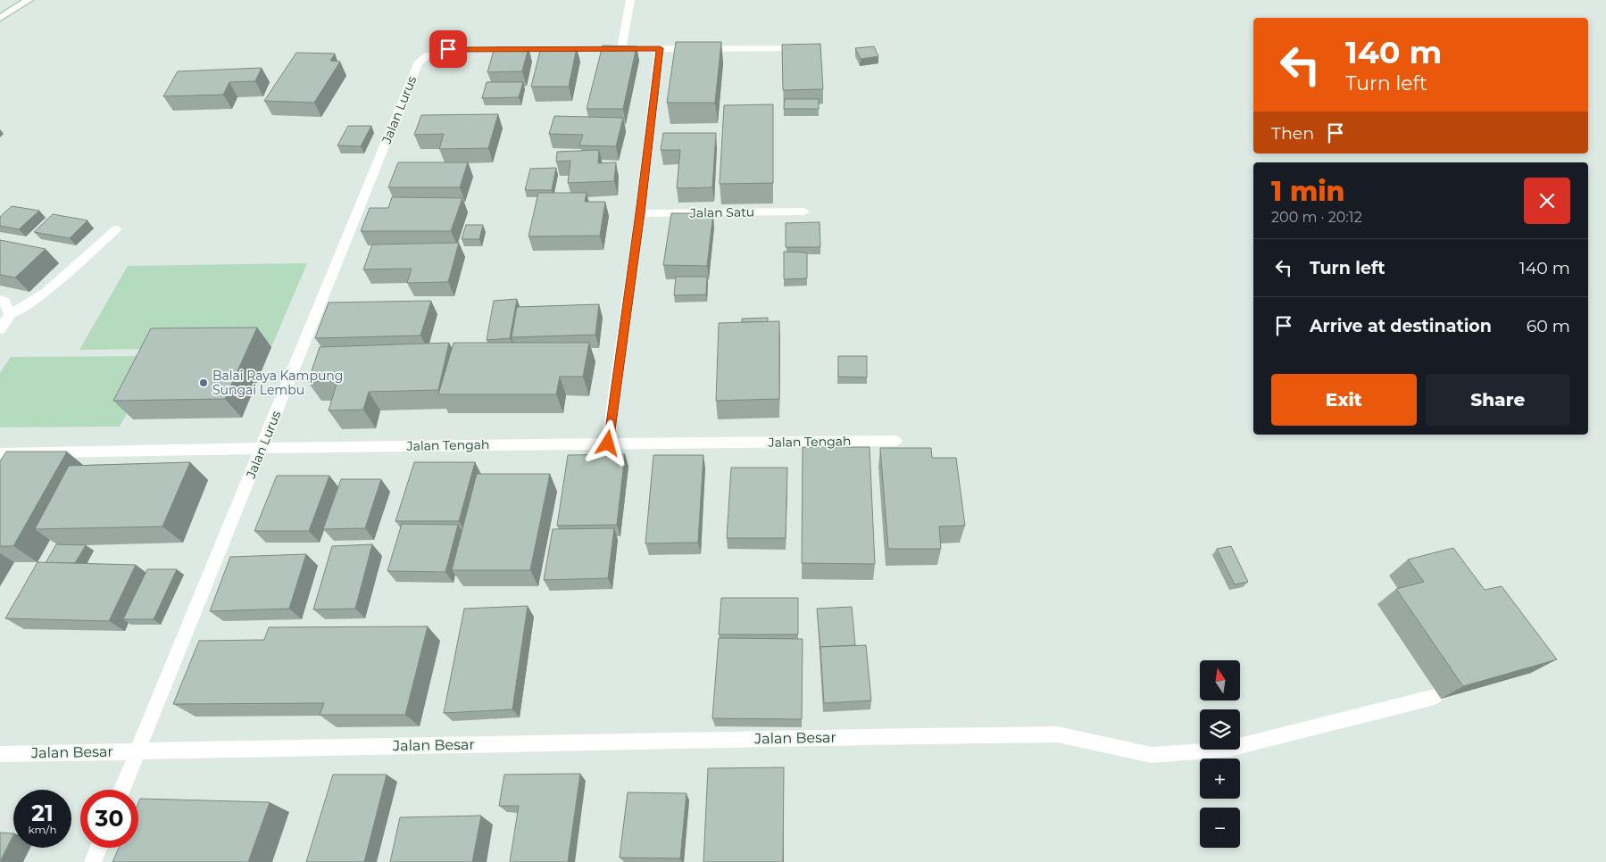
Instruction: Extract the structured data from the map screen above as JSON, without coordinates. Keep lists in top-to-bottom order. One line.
{"streets":{"street":["Jalan Lurus","Jalan Satu","Jalan Tengah","Jalan Besar"]},"crossings":[["Jalan Lurus","Jalan Tengah"],["Jalan Lurus","Jalan Besar"]],"places":["Balai Raya Kampung Sungai Lembu"],"north":"top","page":{"turn":["140 m","Turn left"],"then":"Then","heading":["1 min","200 m · 20:12"],"list":[{"name":"Turn left","value":"140 m"},{"name":"Arrive at destination","value":"60 m"}],"buttons":["Exit","Share"],"map_buttons":["+","−"],"speed":"21 km/h","limit":"30"}}
